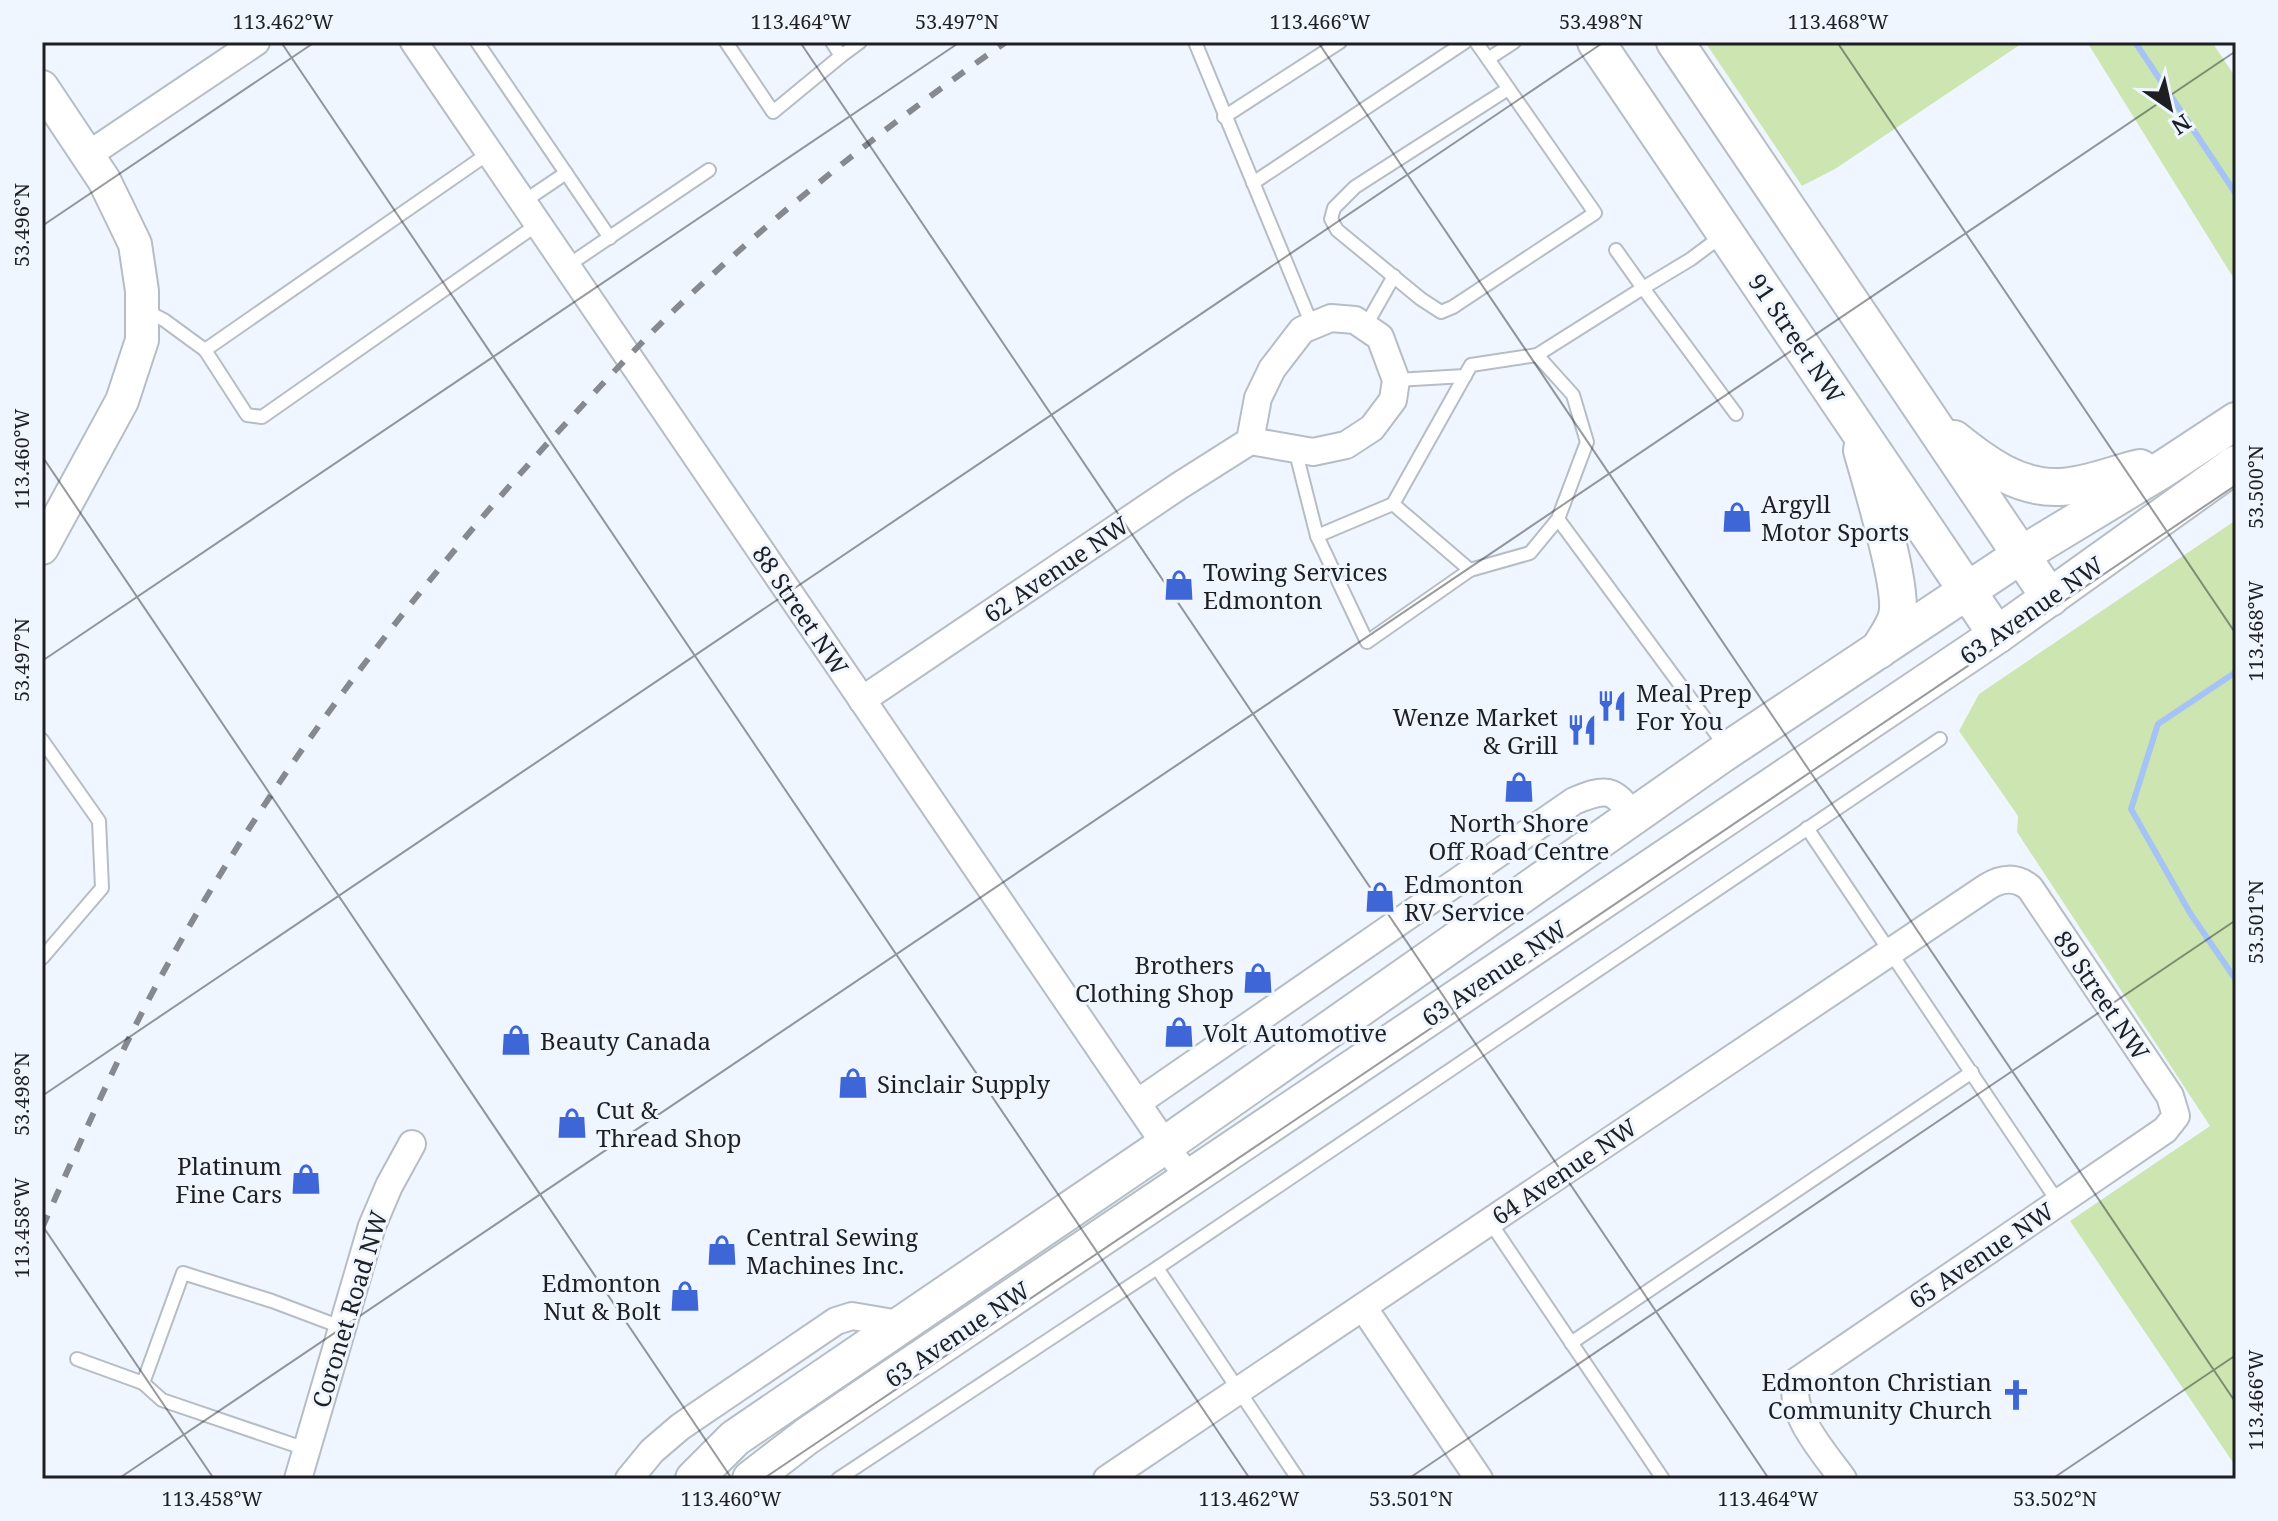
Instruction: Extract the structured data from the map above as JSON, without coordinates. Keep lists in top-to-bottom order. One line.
{"streets":{"main road":["91 Street NW","63 Avenue NW"],"street":["62 Avenue NW","88 Street NW","89 Street NW","64 Avenue NW","65 Avenue NW","Coronet Road NW"]},"crossings":[["91 Street NW","63 Avenue NW"],["62 Avenue NW","88 Street NW"],["88 Street NW","63 Avenue NW"],["89 Street NW","64 Avenue NW"],["89 Street NW","65 Avenue NW"]],"places":{"shop":["Argyll Motor Sports","Towing Services Edmonton","North Shore Off Road Centre","Edmonton RV Service","Brothers Clothing Shop","Volt Automotive","Beauty Canada","Sinclair Supply","Cut & Thread Shop","Platinum Fine Cars","Central Sewing Machines Inc.","Edmonton Nut & Bolt"],"restaurant":["Meal Prep For You","Wenze Market & Grill"],"church":["Edmonton Christian Community Church"]},"north":"bottom right","coordinates":["113.462°W","113.464°W","53.497°N","113.466°W","53.498°N","113.468°W","53.496°N","113.460°W","53.500°N","53.501°N","113.458°W","53.502°N"]}
